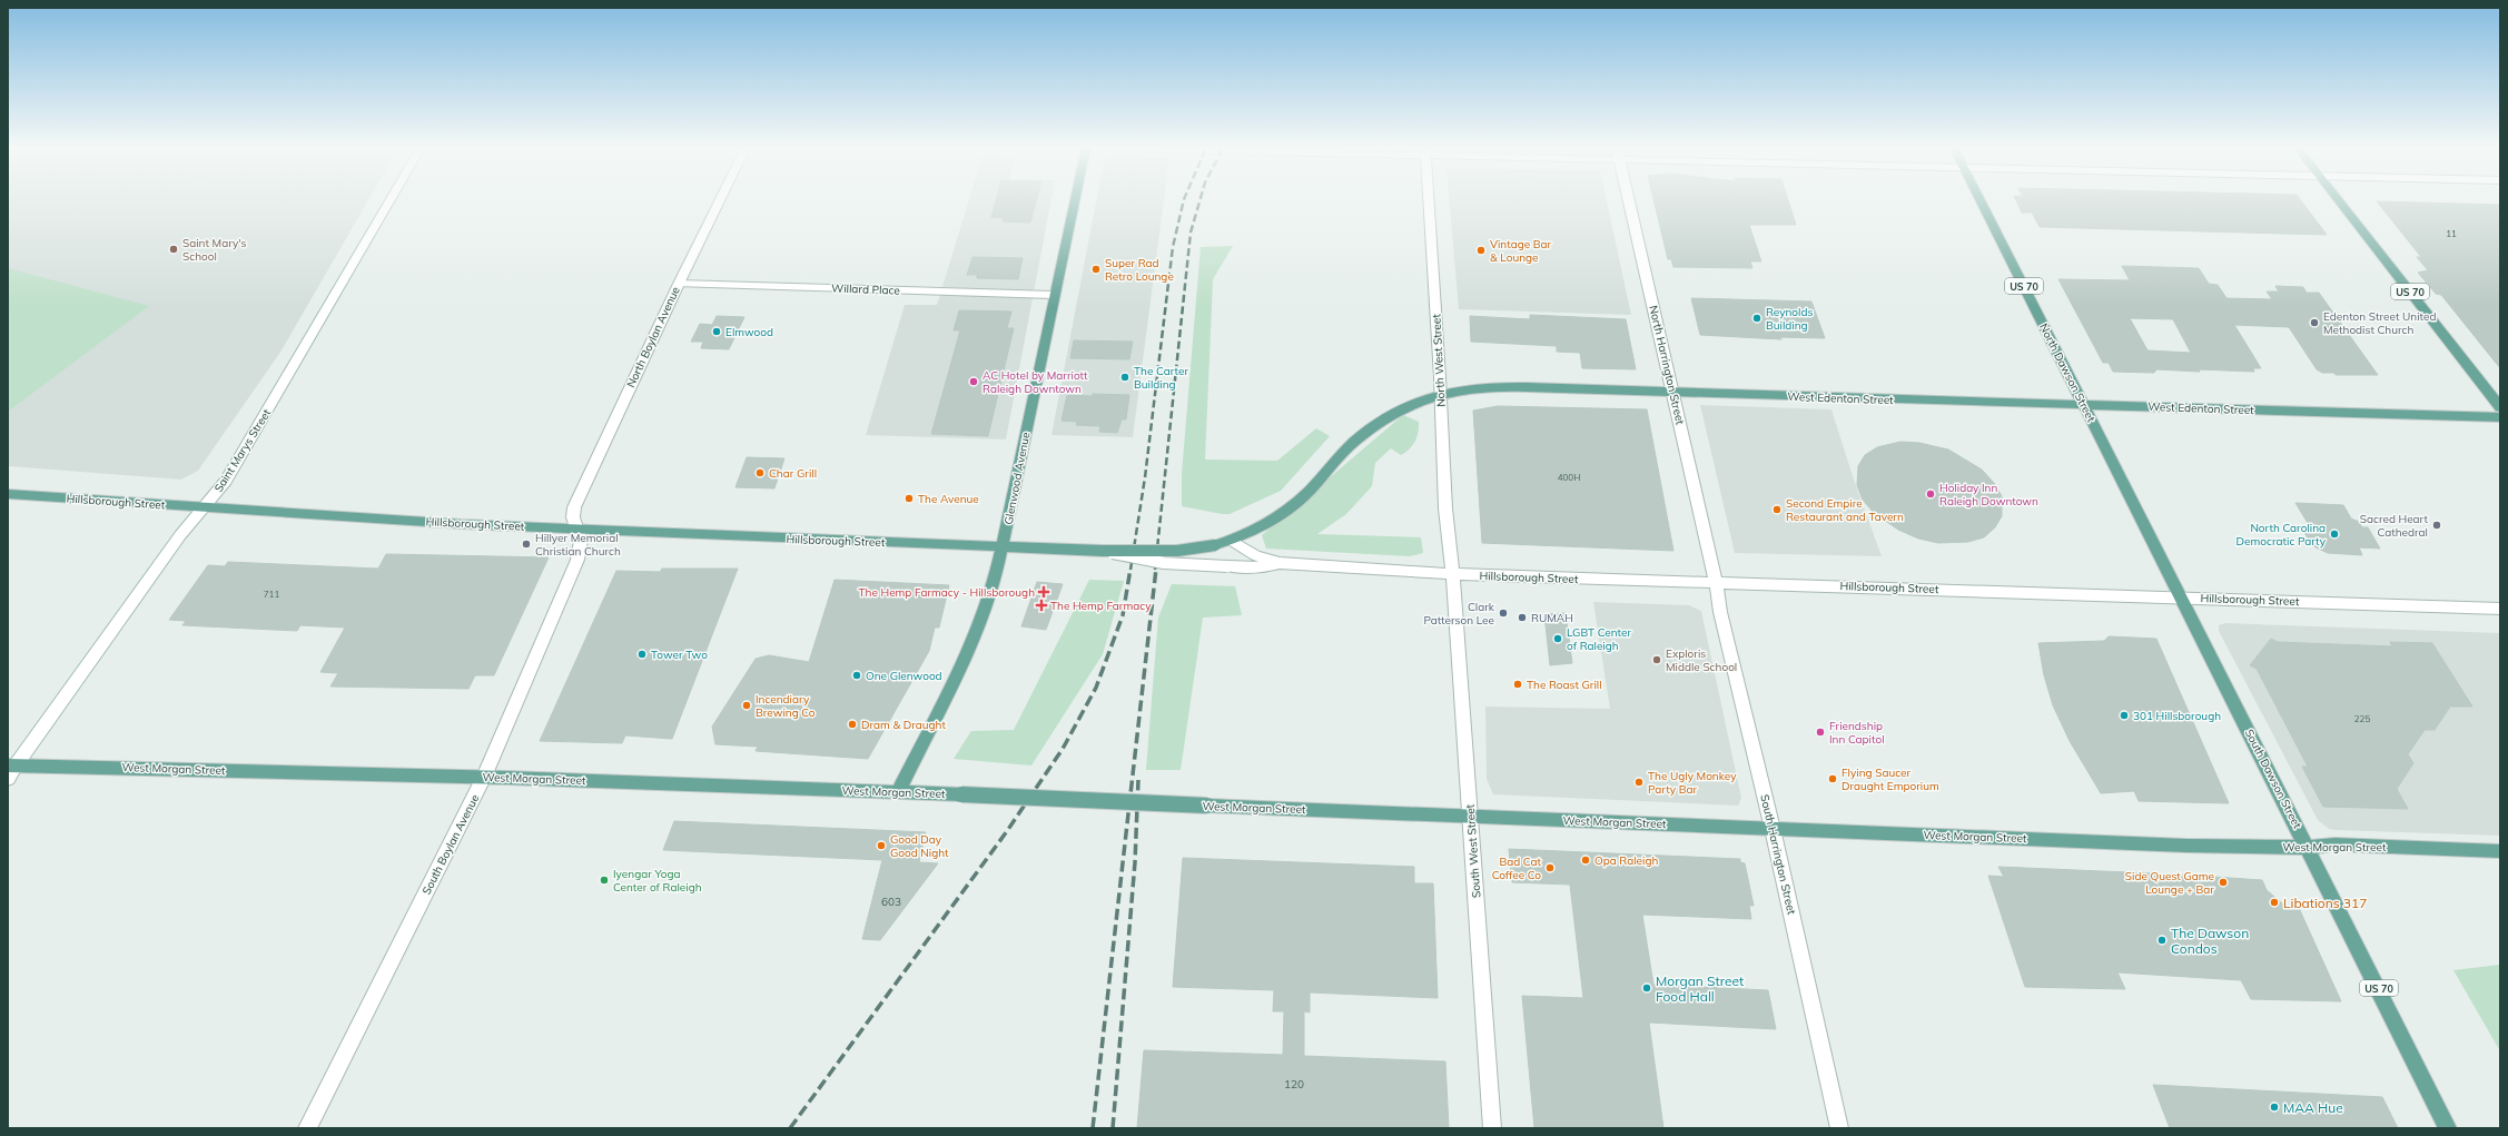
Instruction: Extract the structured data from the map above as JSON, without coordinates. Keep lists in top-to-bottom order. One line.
{"streets":{"main road":["US 70","North Dawson Street","West Edenton Street","Glenwood Avenue","Hillsborough Street","West Morgan Street","South Dawson Street"],"street":["Willard Place","North Boylan Avenue","North West Street","North Harrington Street","Saint Marys Street","South Boylan Avenue","South West Street","South Harrington Street"]},"crossings":[["Willard Place","North Boylan Avenue"],["Willard Place","Glenwood Avenue"],["North Boylan Avenue","Hillsborough Street"],["North Boylan Avenue","South Boylan Avenue"],["North West Street","West Edenton Street"],["North West Street","Hillsborough Street"],["North West Street","South West Street"],["North Harrington Street","West Edenton Street"],["North Harrington Street","Hillsborough Street"],["North Harrington Street","South Harrington Street"],["North Dawson Street","West Edenton Street"],["North Dawson Street","Hillsborough Street"],["North Dawson Street","South Dawson Street"],["West Edenton Street","Hillsborough Street"],["Saint Marys Street","Hillsborough Street"],["Saint Marys Street","West Morgan Street"],["Glenwood Avenue","Hillsborough Street"],["Glenwood Avenue","West Morgan Street"],["Hillsborough Street","South Dawson Street"],["Hillsborough Street","South Boylan Avenue"],["Hillsborough Street","South West Street"],["Hillsborough Street","South Harrington Street"],["West Morgan Street","South Dawson Street"],["West Morgan Street","South Boylan Avenue"],["West Morgan Street","South West Street"],["West Morgan Street","South Harrington Street"]],"places":{"other":["Saint Mary's School","Vintage Bar & Lounge","Super Rad Retro Lounge","Reynolds Building","Edenton Street United Methodist Church","Elmwood","The Carter Building","AC Hotel by Marriott Raleigh Downtown","Char Grill","Holiday Inn Raleigh Downtown","The Avenue","Second Empire Restaurant and Tavern","Sacred Heart Cathedral","North Carolina Democratic Party","Hillyer Memorial Christian Church","Clark Patterson Lee","RUMAH","LGBT Center of Raleigh","Tower Two","Exploris Middle School","One Glenwood","The Roast Grill","Incendiary Brewing Co","301 Hillsborough","Dram & Draught","Friendship Inn Capitol","Flying Saucer Draught Emporium","The Ugly Monkey Party Bar","Good Day Good Night","Opa Raleigh","Bad Cat Coffee Co","Iyengar Yoga Center of Raleigh","Side Quest Game Lounge + Bar","Libations 317","The Dawson Condos","Morgan Street Food Hall","MAA Hue"],"health":["The Hemp Farmacy - Hillsborough","The Hemp Farmacy"]},"house_numbers":["11","400H","711","225","603","120"]}
